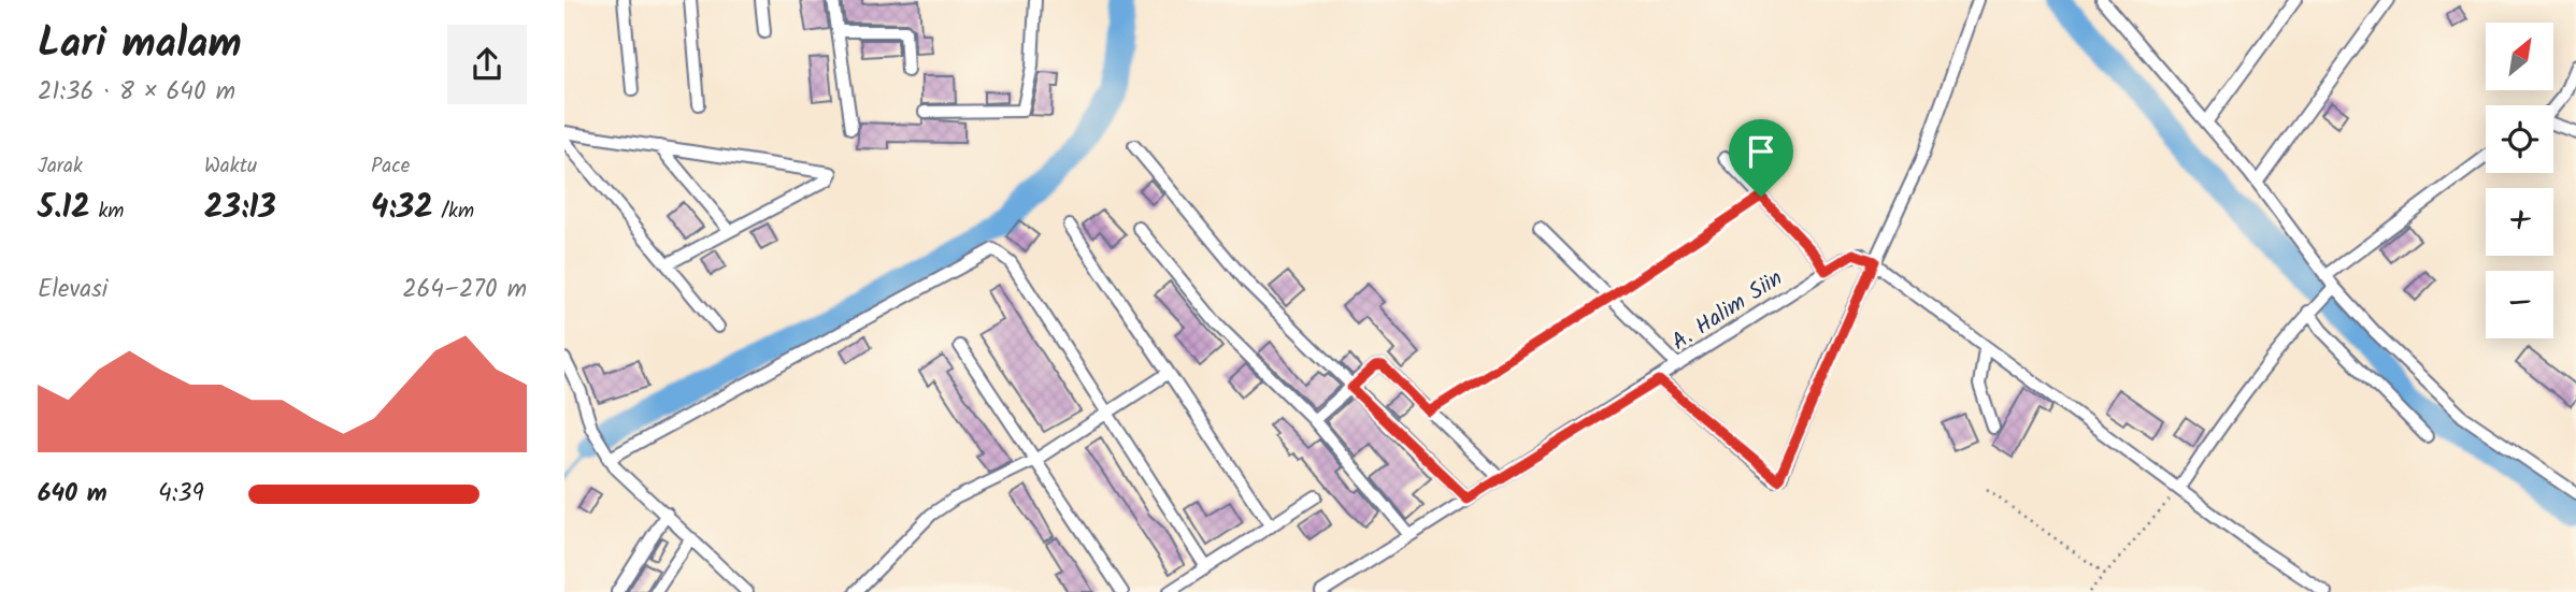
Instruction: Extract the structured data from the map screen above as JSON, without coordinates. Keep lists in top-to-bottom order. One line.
{"streets":{"street":["A. Halim Siin"]},"north":"top right","page":{"heading":["Lari malam","21:36 · 8 × 640 m"],"map_buttons":["+","−"],"stats":[["Jarak","5.12 km"],["Waktu","23:13"],["Pace","4:32 /km"]],"chart":["Elevasi","264–270 m"],"list":[{"name":"640 m","note":"4:39"}]}}
